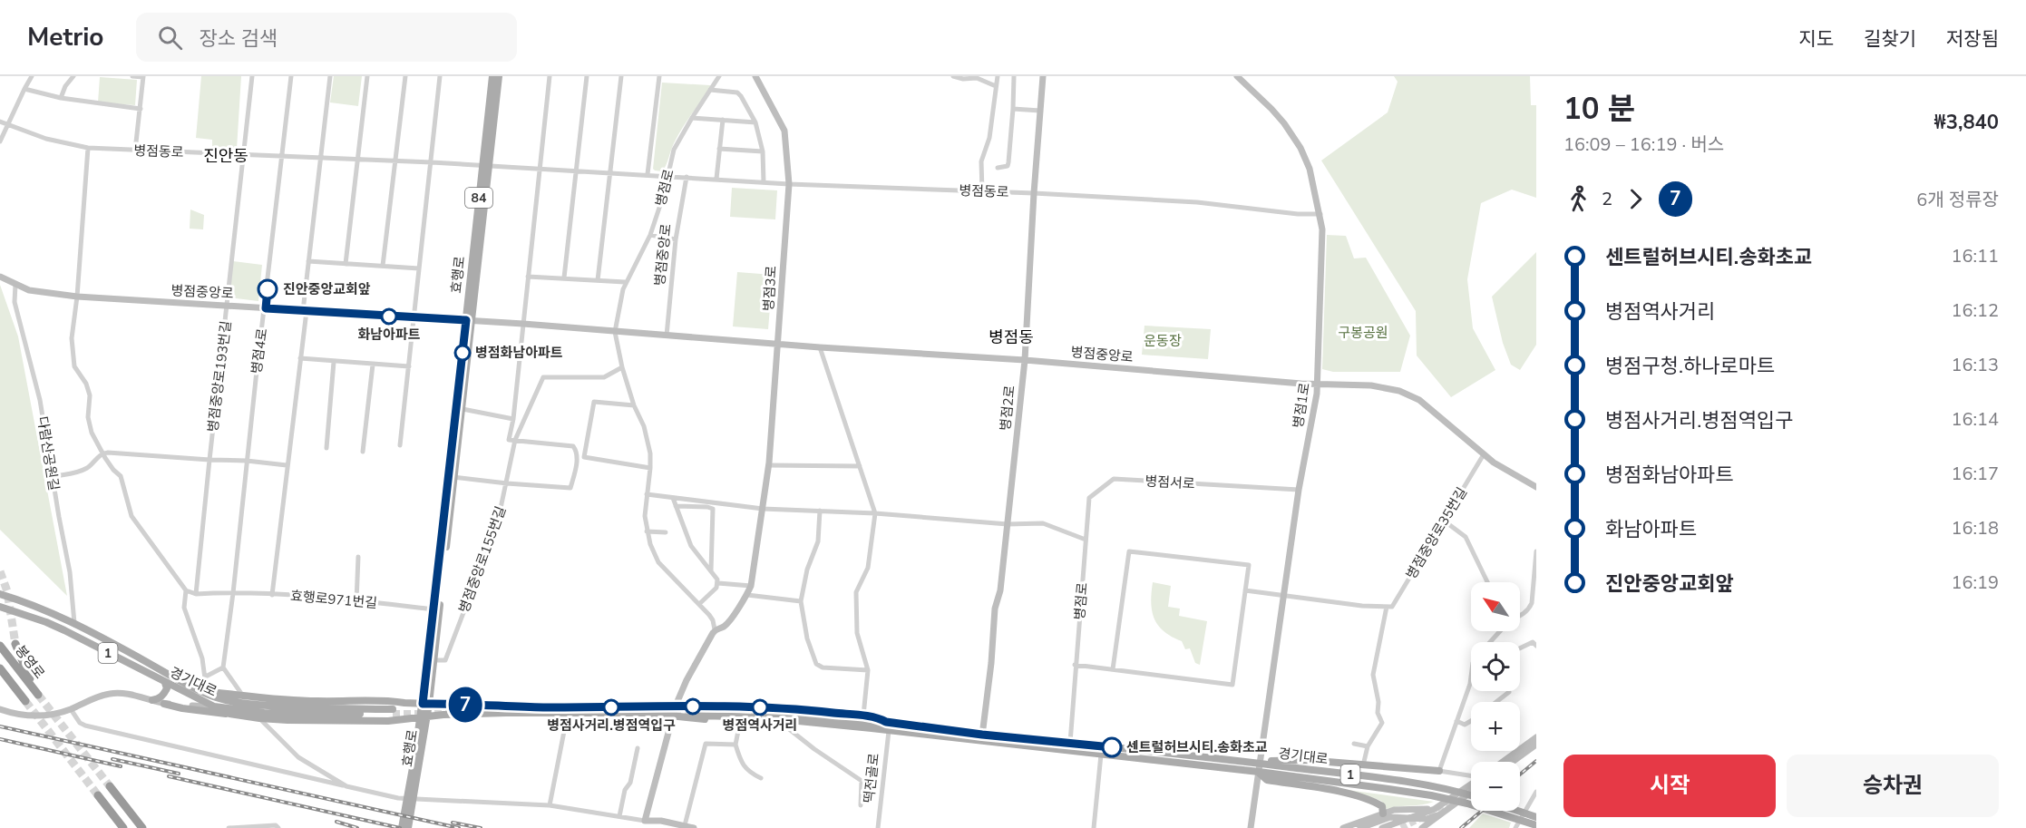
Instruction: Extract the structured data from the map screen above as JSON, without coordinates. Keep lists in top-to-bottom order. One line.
{"streets":{"highway":["봉영로"],"main road":["84","효행로","1","경기대로"],"street":["병점동로","병점로","병점중앙로","병점3로","병점4로","병점중앙로193번길","병점1로","병점2로","다람산공원길","병점서로","병점중앙로35번길","병점중앙로155번길","효행로971번길","떡전골로"]},"crossings":[["병점동로","병점로"],["병점동로","병점중앙로"],["병점동로","효행로"],["병점동로","병점3로"],["병점동로","병점4로"],["병점동로","병점중앙로193번길"],["병점동로","병점1로"],["병점동로","병점2로"],["병점동로","병점중앙로155번길"],["병점로","병점중앙로"],["병점로","병점3로"],["병점로","병점서로"],["병점로","병점중앙로155번길"],["병점로","경기대로"],["84","효행로"],["병점중앙로","효행로"],["병점중앙로","병점3로"],["병점중앙로","병점4로"],["병점중앙로","병점중앙로193번길"],["병점중앙로","병점1로"],["병점중앙로","병점2로"],["병점중앙로","다람산공원길"],["병점중앙로","병점중앙로35번길"],["병점중앙로","병점중앙로155번길"],["효행로","병점중앙로155번길"],["효행로","효행로971번길"],["효행로","경기대로"],["병점4로","효행로971번길"],["병점1로","병점서로"],["병점1로","경기대로"],["병점2로","경기대로"],["다람산공원길","경기대로"],["경기대로","떡전골로"]],"districts":["진안동","병점동"],"parks":["구봉공원","운동장"],"places":["진안중앙교회앞","화남아파트","병점화남아파트","병점사거리.병점역입구","병점역사거리","센트럴허브시티.송화초교"],"lines":["bus line 7"],"north":"top left","page":{"header":"Metrio","search":"장소 검색","nav":["지도","길찾기","저장됨"],"on_map":"7","heading":["10 분","16:09 – 16:19 · 버스","₩3,840"],"legs":["2","7","6개 정류장"],"list":[{"name":"센트럴허브시티.송화초교","value":"16:11"},{"name":"병점역사거리","value":"16:12"},{"name":"병점구청.하나로마트","value":"16:13"},{"name":"병점사거리.병점역입구","value":"16:14"},{"name":"병점화남아파트","value":"16:17"},{"name":"화남아파트","value":"16:18"},{"name":"진안중앙교회앞","value":"16:19"}],"map_buttons":["+","−"],"buttons":["시작","승차권"]}}
